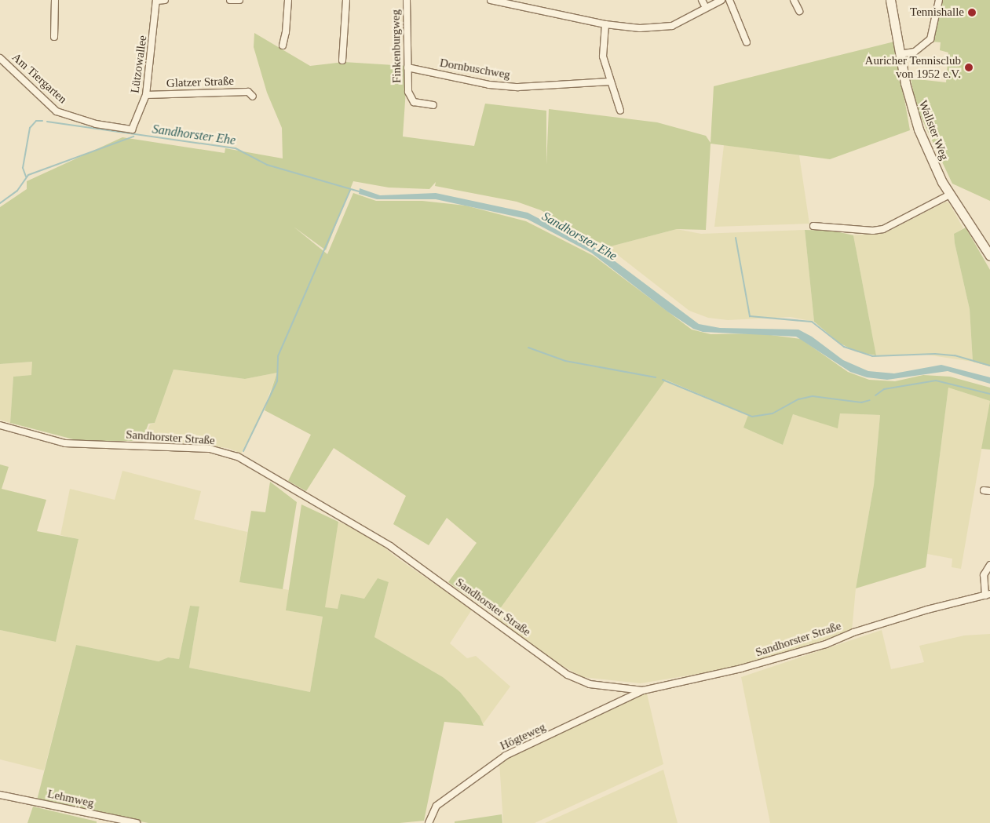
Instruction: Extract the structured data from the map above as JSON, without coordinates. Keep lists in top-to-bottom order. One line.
{"streets":{"street":["Finkenburgweg","Lützowallee","Dornbuschweg","Am Tiergarten","Glatzer Straße","Wallster Weg","Sandhorster Straße","Högteweg","Lehmweg"]},"crossings":[["Finkenburgweg","Dornbuschweg"],["Lützowallee","Am Tiergarten"],["Lützowallee","Glatzer Straße"],["Sandhorster Straße","Högteweg"]],"water":["Sandhorster Ehe"],"places":["Tennishalle","Auricher Tennisclub von 1952 e.V."]}
